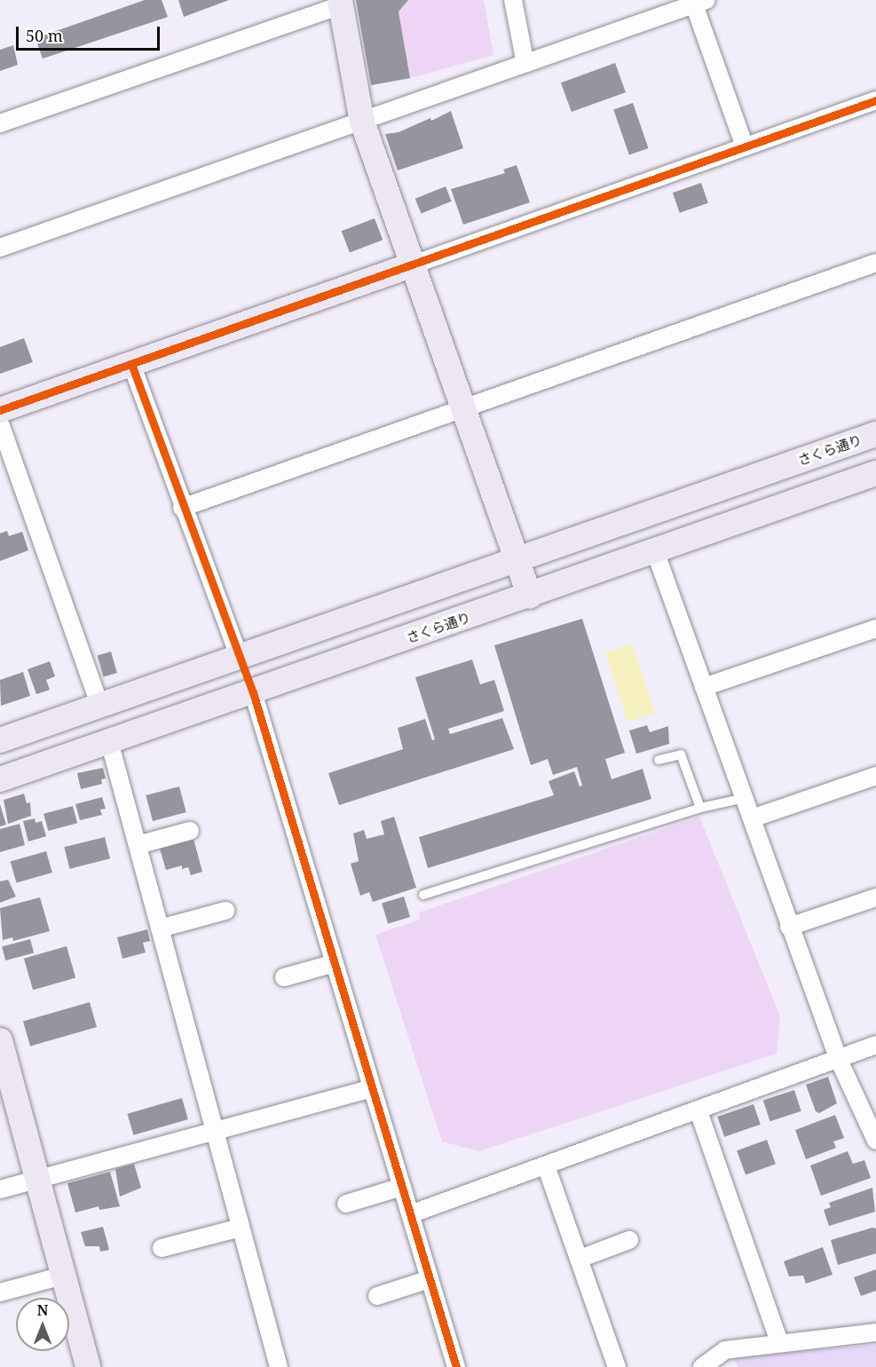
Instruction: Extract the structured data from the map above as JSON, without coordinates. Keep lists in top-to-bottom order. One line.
{"streets":{"street":["さくら通り"]},"scale_bar":"50 m","north":"top"}
